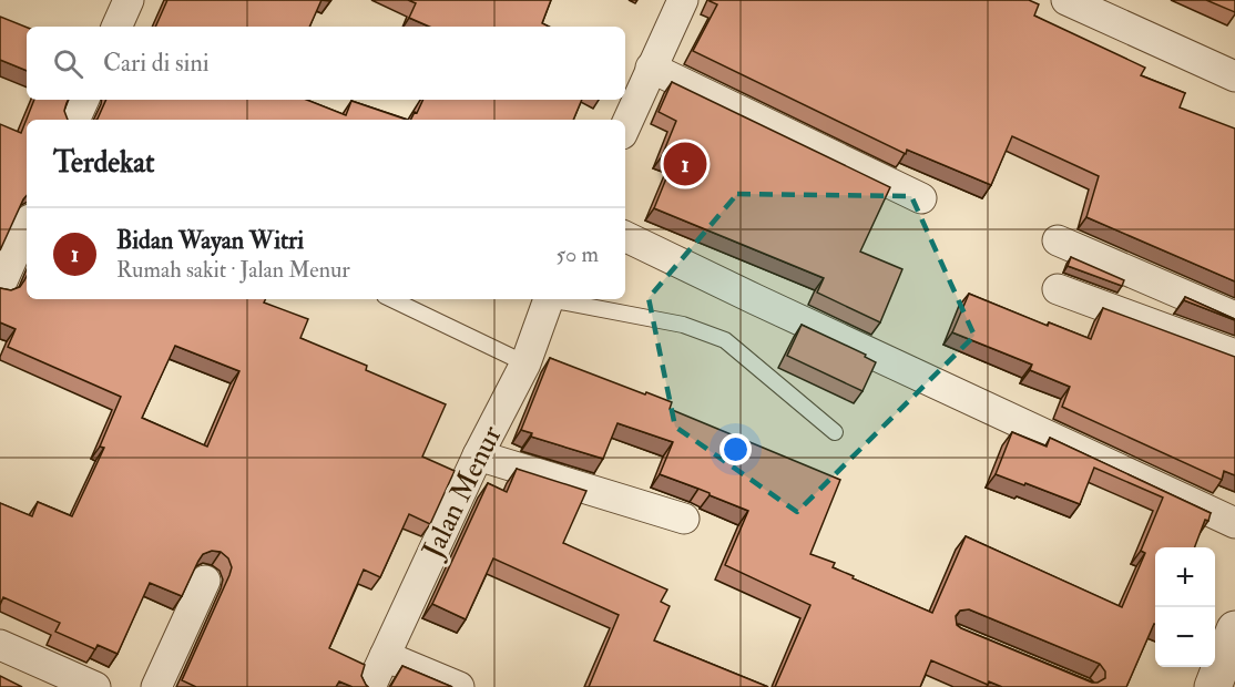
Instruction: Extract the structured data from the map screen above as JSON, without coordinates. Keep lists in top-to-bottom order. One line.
{"streets":{"street":["Jalan Menur"]},"page":{"search":"Cari di sini","heading":"Terdekat","pins":"1","list":[{"mark":"1","name":"Bidan Wayan Witri","note":"Rumah sakit · Jalan Menur","value":"50 m"}],"map_buttons":["+","−"]}}
